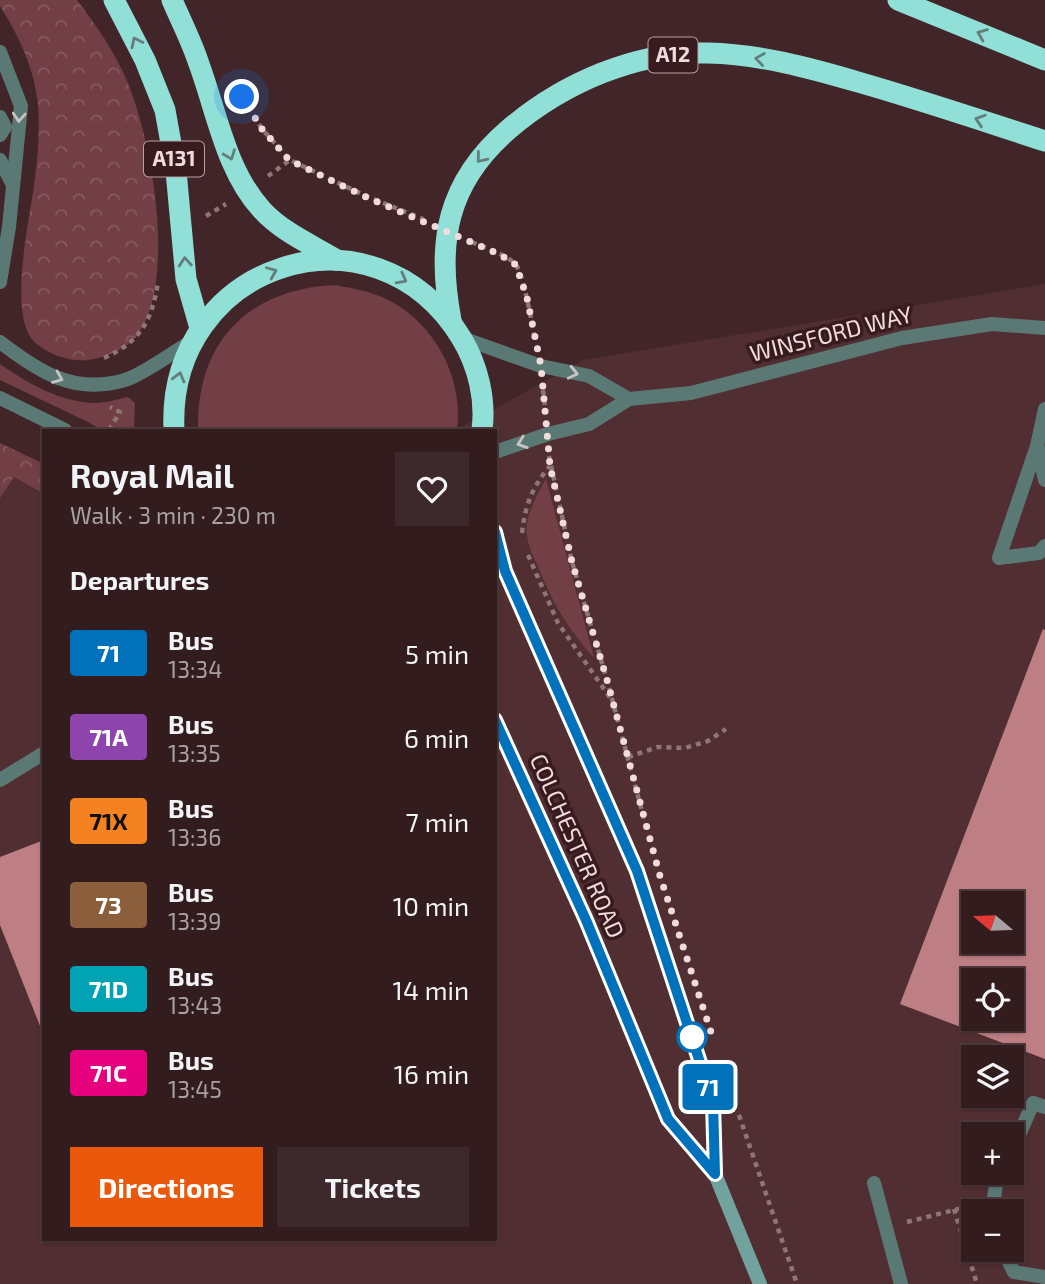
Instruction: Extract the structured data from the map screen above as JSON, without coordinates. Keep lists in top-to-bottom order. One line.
{"streets":{"highway":["A12","A131"],"main road":["COLCHESTER ROAD"],"street":["WINSFORD WAY"]},"lines":["bus line 71"],"north":"left","page":{"on_map":"71","heading":[["Royal Mail","Walk · 3 min · 230 m"],"Departures"],"list":[{"mark":"71","name":"Bus","note":"13:34","value":"5 min"},{"mark":"71A","name":"Bus","note":"13:35","value":"6 min"},{"mark":"71X","name":"Bus","note":"13:36","value":"7 min"},{"mark":"73","name":"Bus","note":"13:39","value":"10 min"},{"mark":"71D","name":"Bus","note":"13:43","value":"14 min"},{"mark":"71C","name":"Bus","note":"13:45","value":"16 min"}],"map_buttons":["+","−"],"buttons":["Directions","Tickets"]}}
